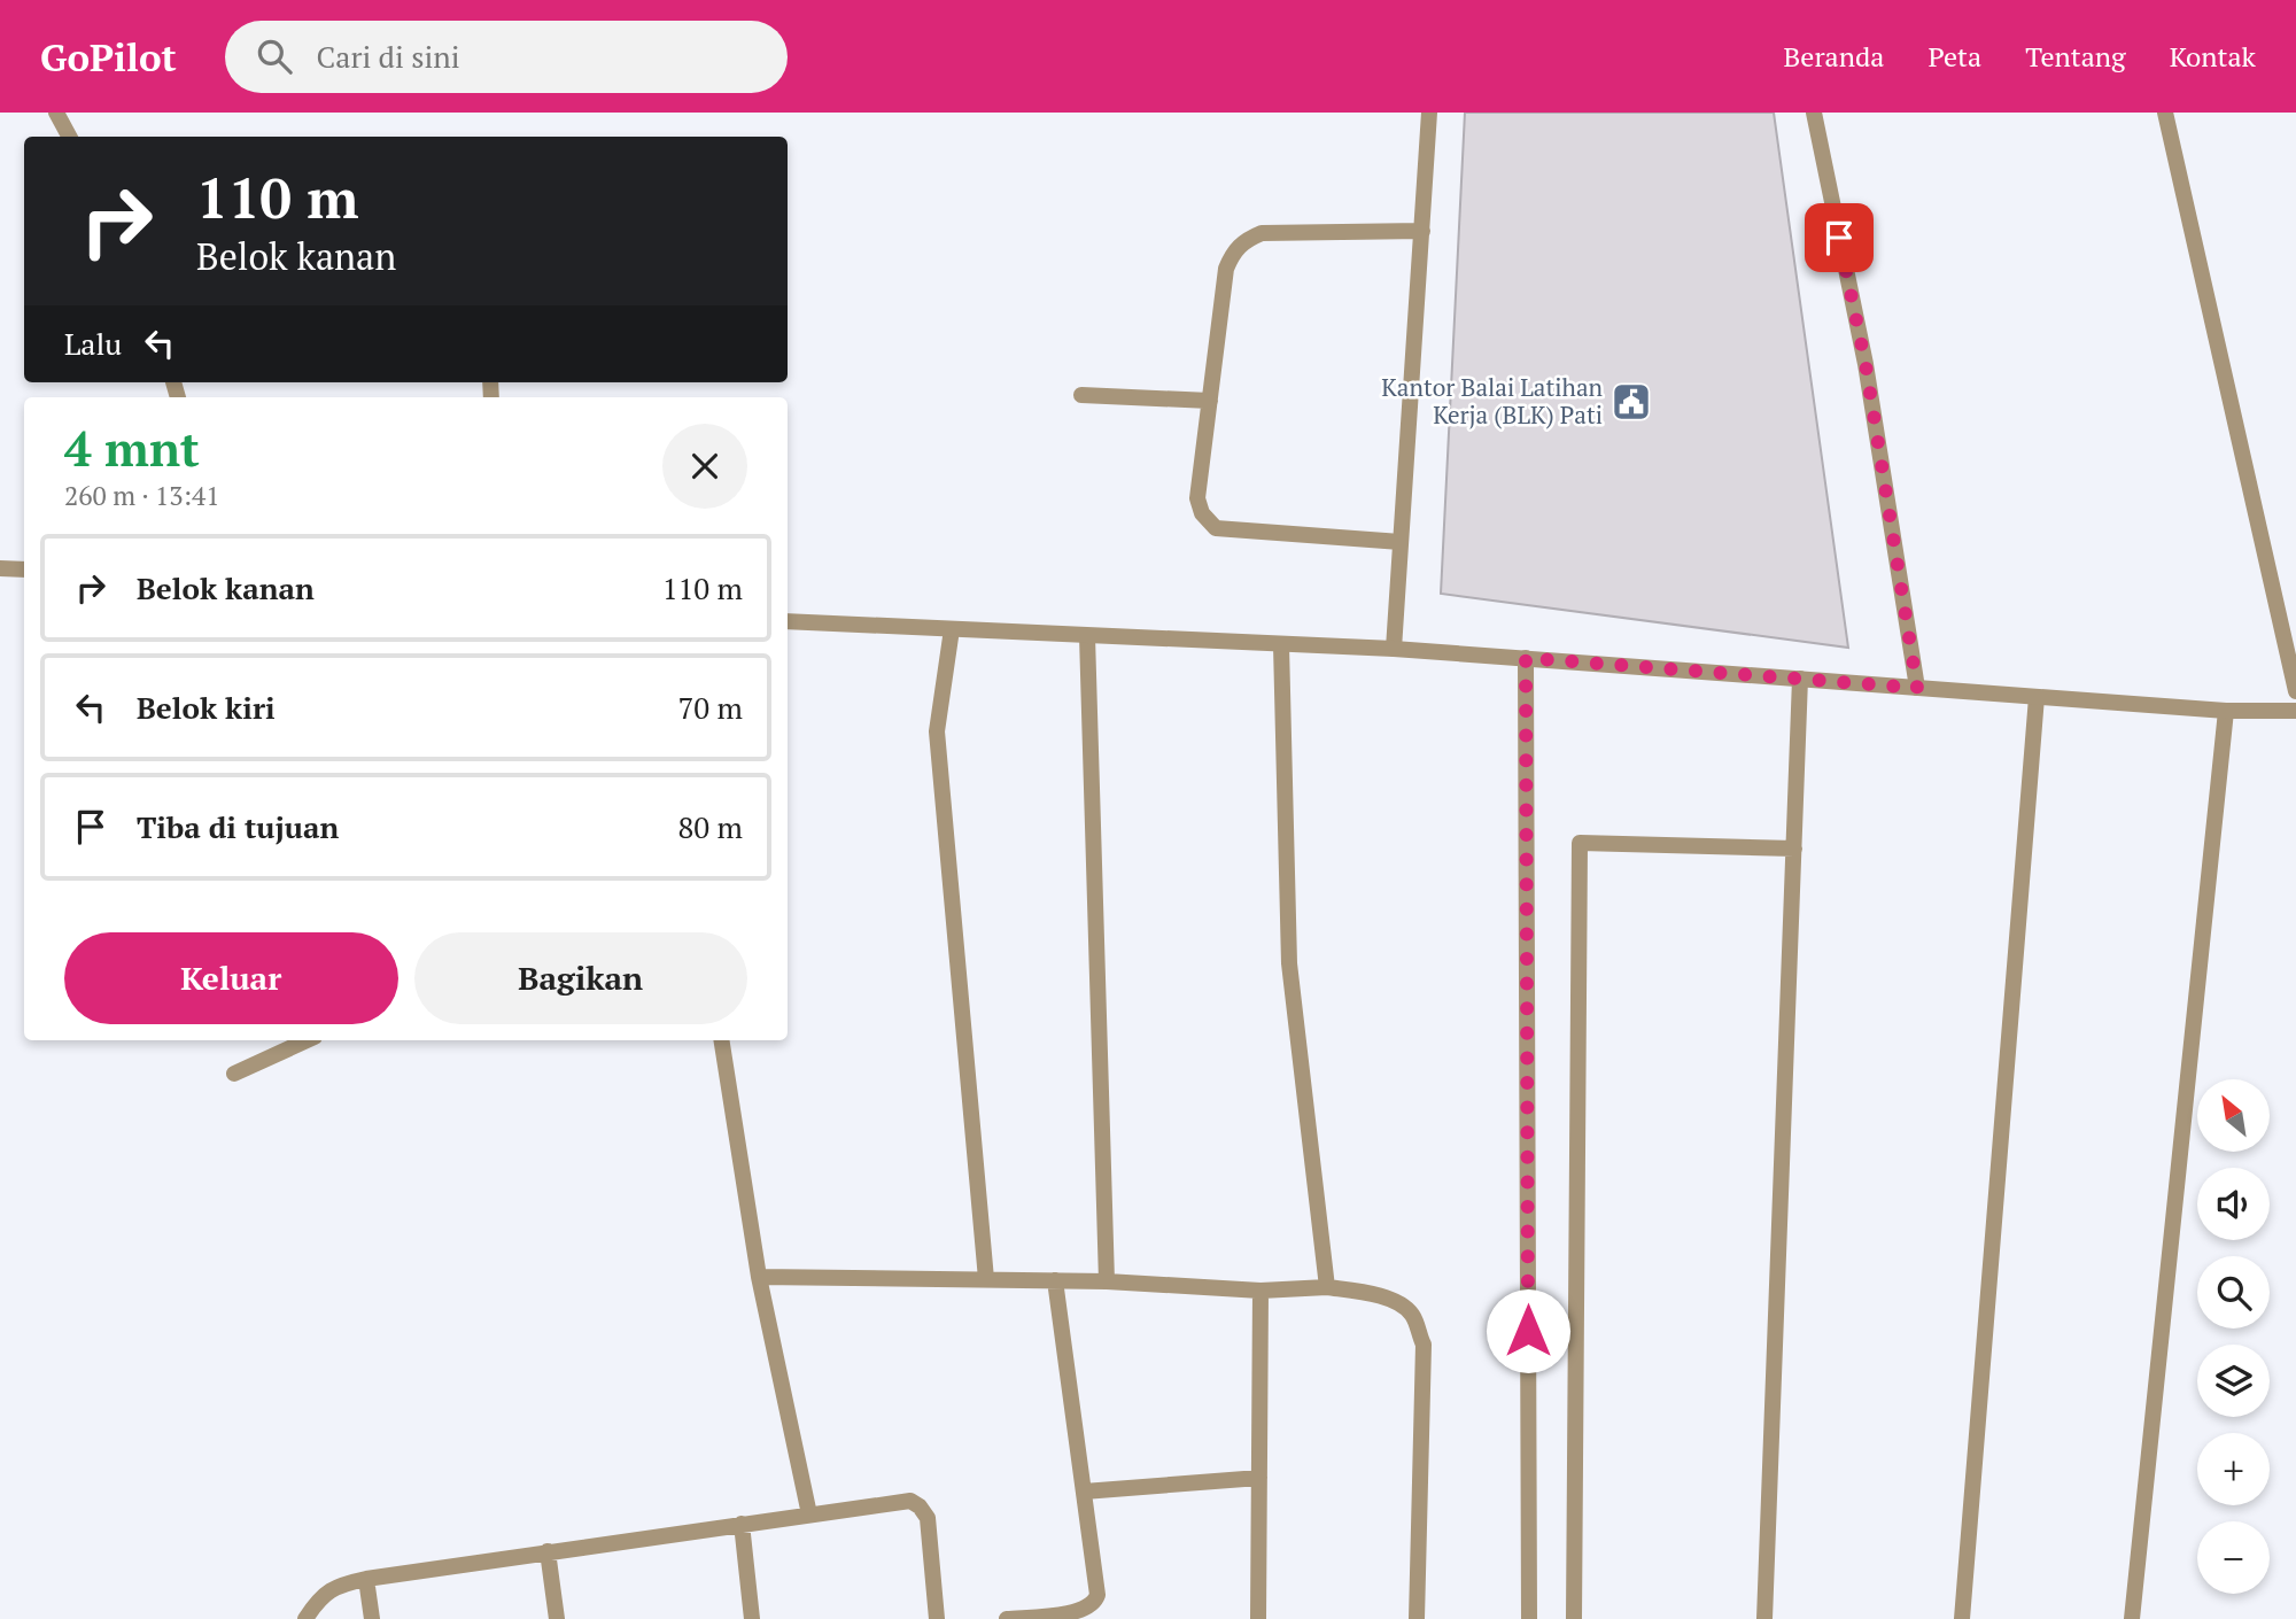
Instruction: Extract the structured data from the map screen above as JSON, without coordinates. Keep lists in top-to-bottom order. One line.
{"places":{"public building":["Kantor Balai Latihan Kerja (BLK) Pati"]},"north":"top left","page":{"header":"GoPilot","search":"Cari di sini","nav":["Beranda","Peta","Tentang","Kontak"],"turn":["110 m","Belok kanan"],"then":"Lalu","heading":["4 mnt","260 m · 13:41"],"list":[{"name":"Belok kanan","value":"110 m"},{"name":"Belok kiri","value":"70 m"},{"name":"Tiba di tujuan","value":"80 m"}],"buttons":["Keluar","Bagikan"],"map_buttons":["+","−"]}}
